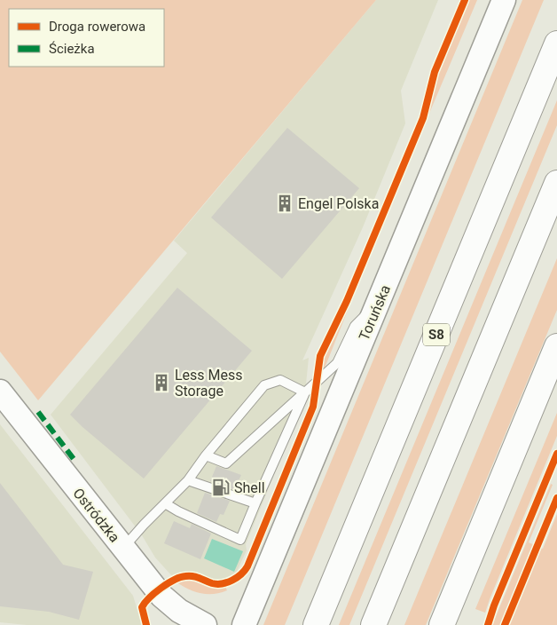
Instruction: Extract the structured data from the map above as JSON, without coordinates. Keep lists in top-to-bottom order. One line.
{"streets":{"highway":["S8"],"street":["Toruńska","Ostródzka"]},"places":{"building":["Engel Polska","Less Mess Storage"],"fuel station":["Shell"]},"legend":["Droga rowerowa","Ścieżka"]}
